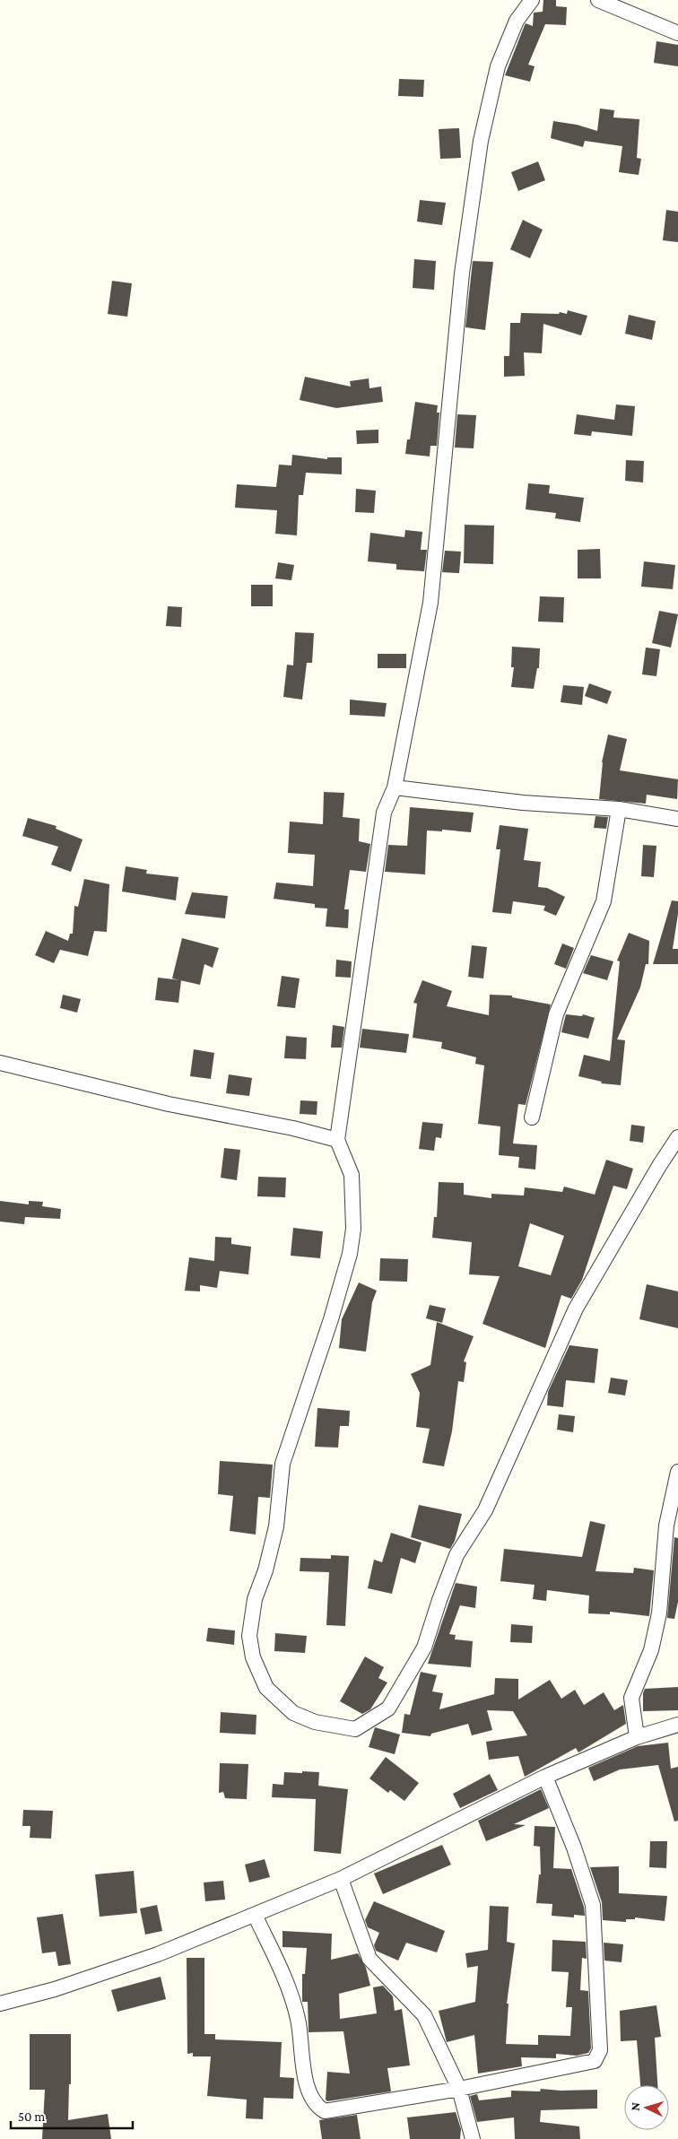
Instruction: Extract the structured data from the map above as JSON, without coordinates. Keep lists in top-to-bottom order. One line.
{"scale_bar":"50 m","north":"left"}
